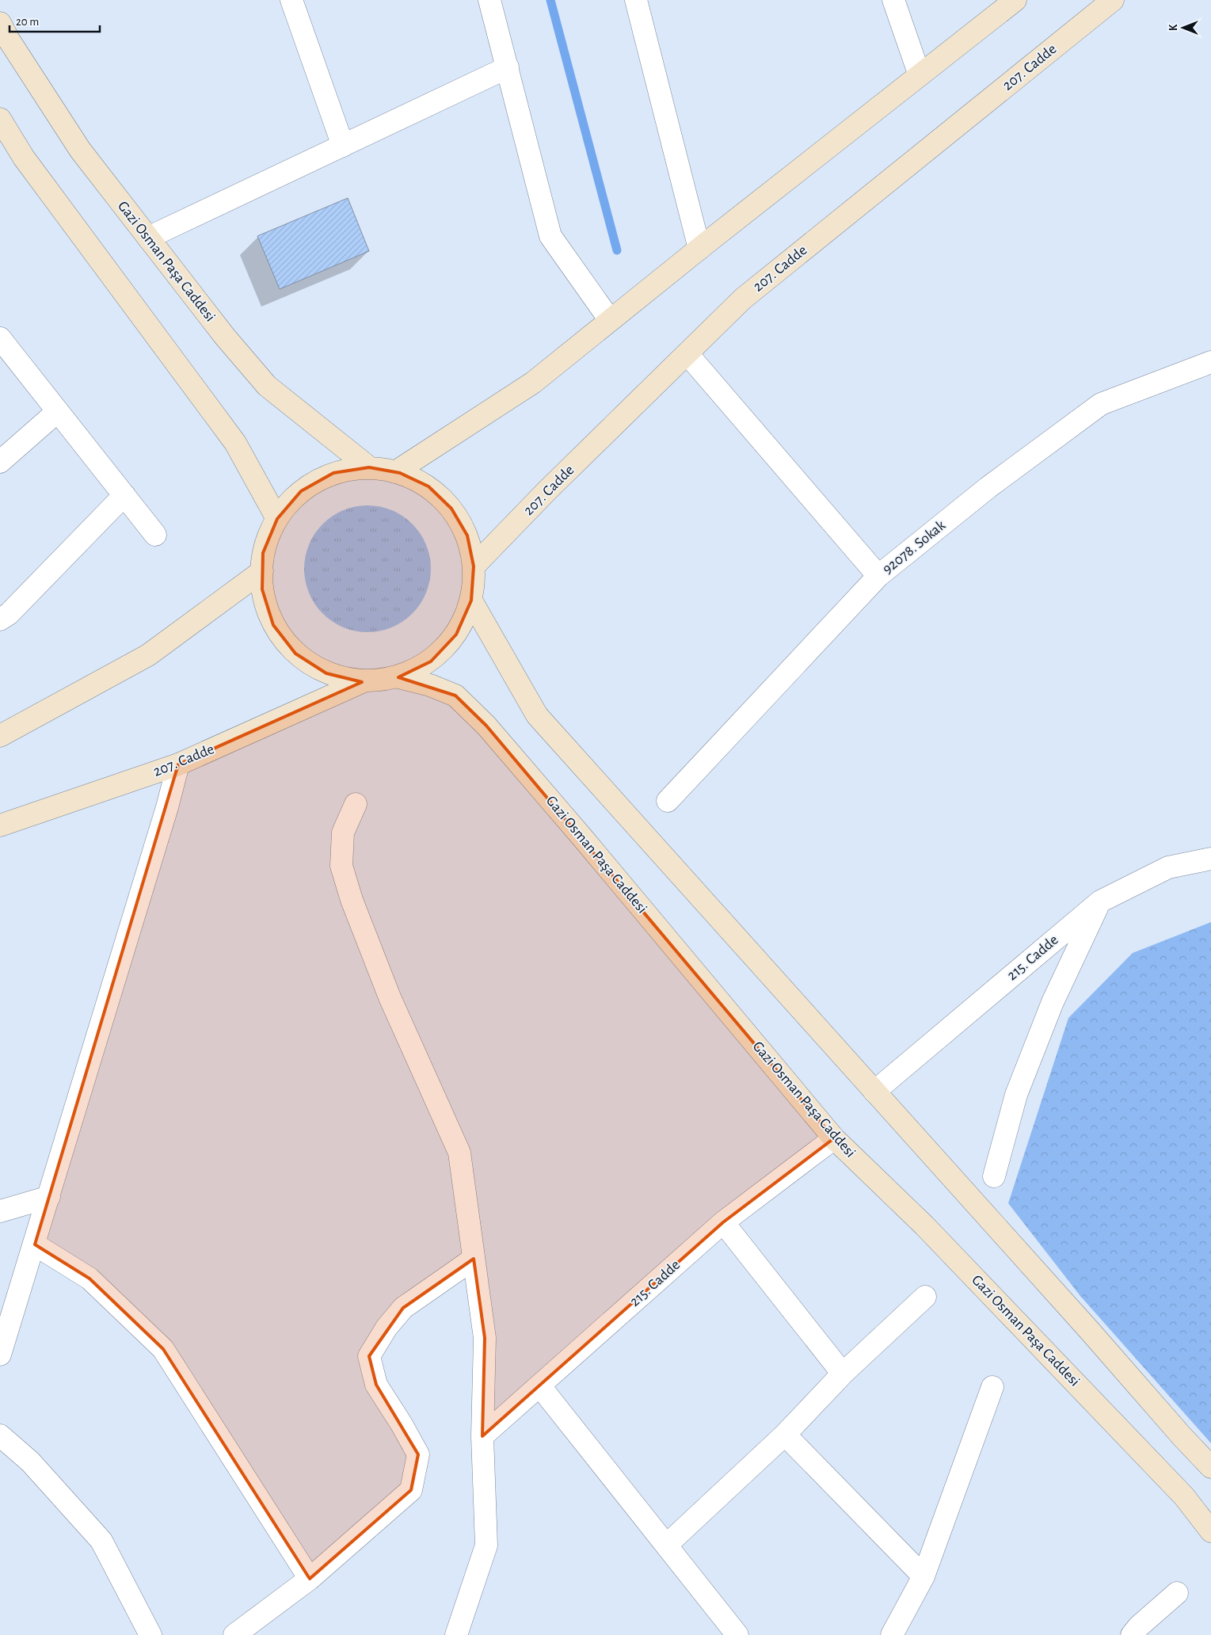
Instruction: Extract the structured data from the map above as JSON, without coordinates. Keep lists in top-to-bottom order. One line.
{"streets":{"main road":["207. Cadde","Gazi Osman Paşa Caddesi"],"street":["92078. Sokak","215. Cadde"]},"crossings":[["Gazi Osman Paşa Caddesi","215. Cadde"]],"scale_bar":"20 m","north":"left"}
